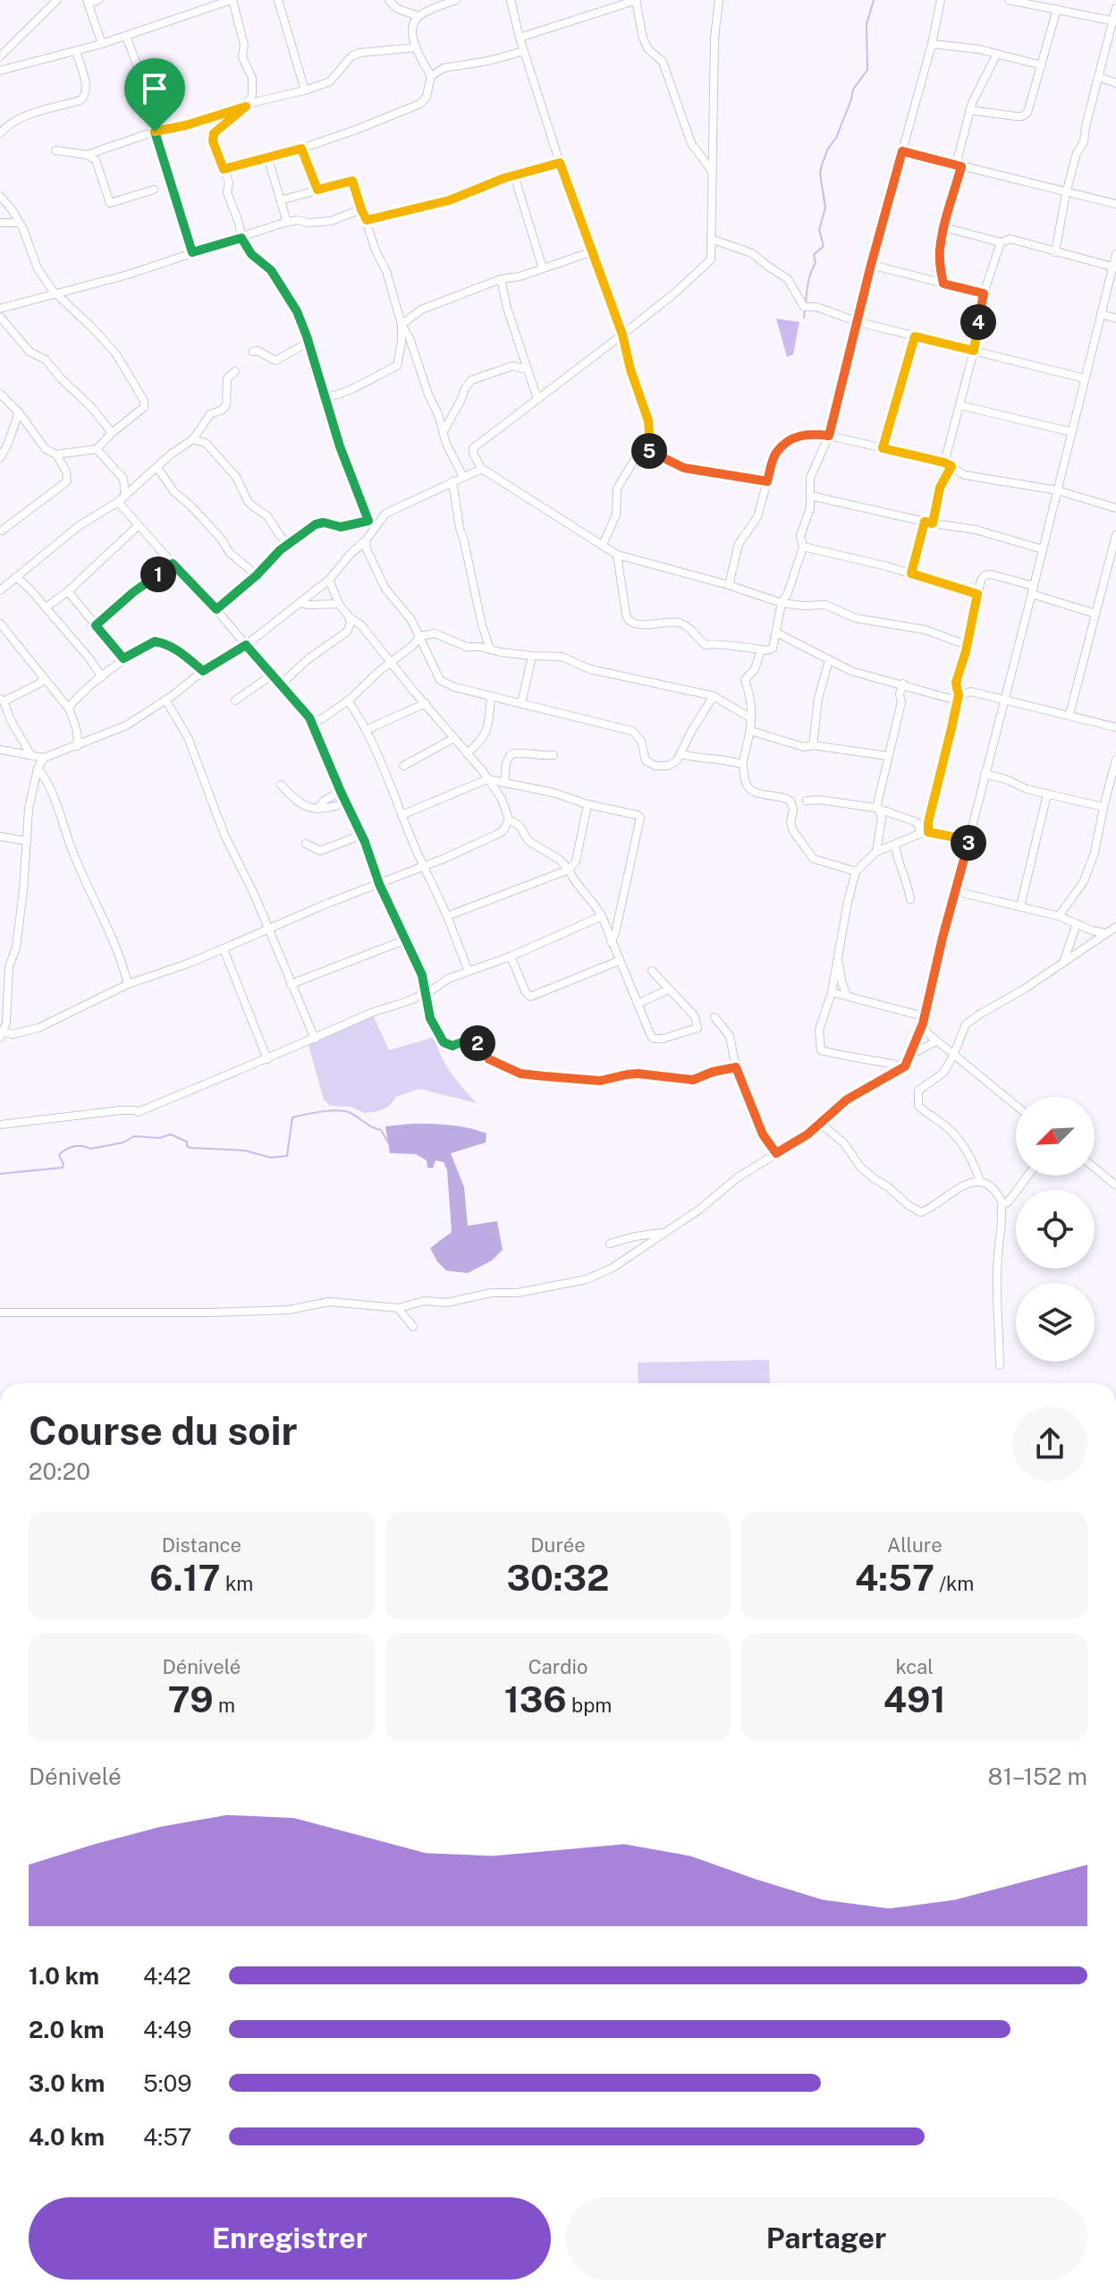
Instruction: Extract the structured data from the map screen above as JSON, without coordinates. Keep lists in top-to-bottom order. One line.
{"north":"bottom left","page":{"pins":["4","5","1","3","2"],"heading":["Course du soir","20:20"],"stats":[["Distance","6.17 km"],["Durée","30:32"],["Allure","4:57 /km"],["Dénivelé","79 m"],["Cardio","136 bpm"],["kcal","491"]],"chart":["Dénivelé","81–152 m"],"list":[{"name":"1.0 km","note":"4:42"},{"name":"2.0 km","note":"4:49"},{"name":"3.0 km","note":"5:09"},{"name":"4.0 km","note":"4:57"}],"buttons":["Enregistrer","Partager"]}}
